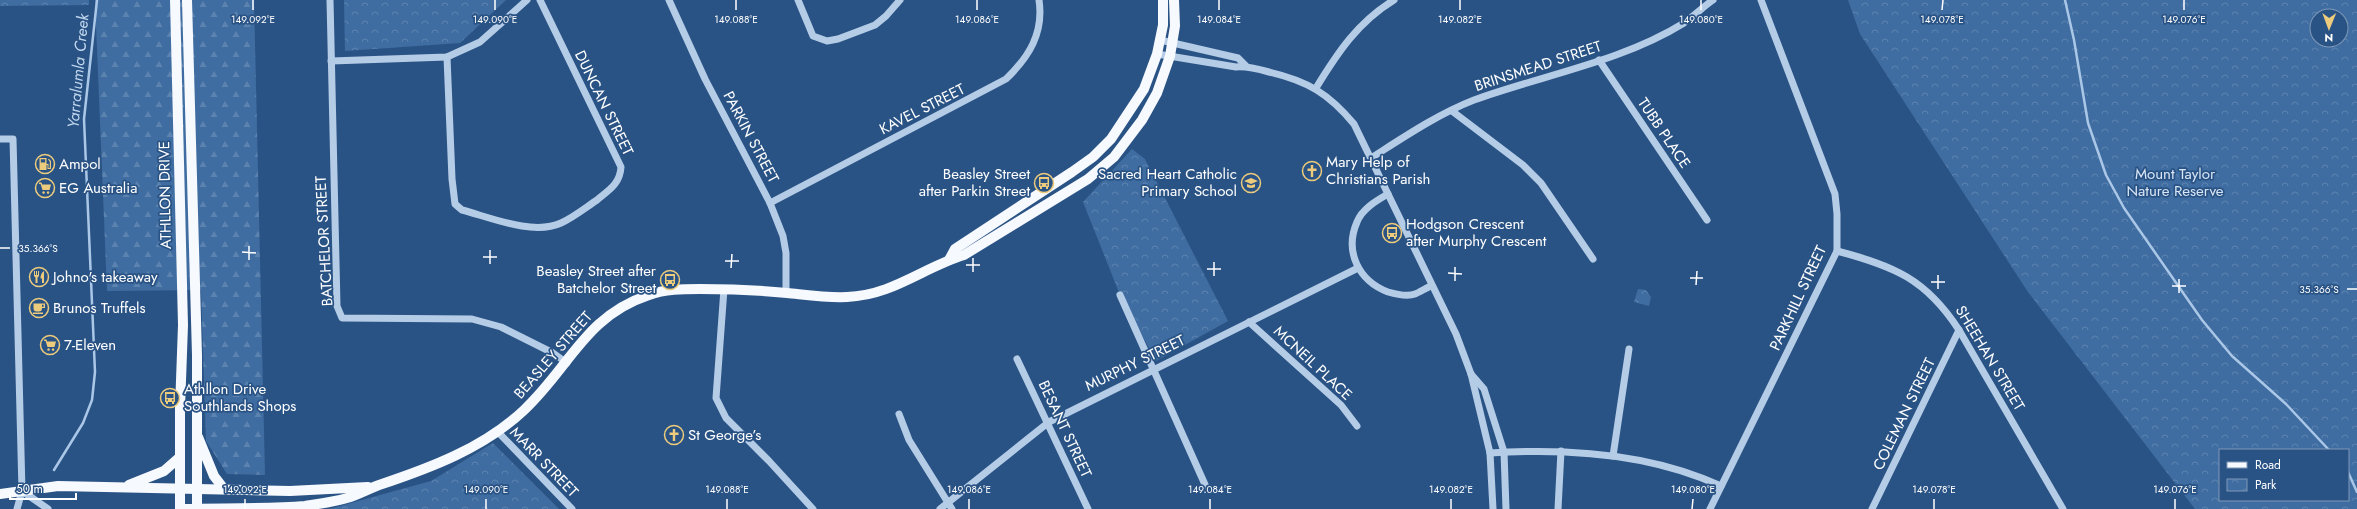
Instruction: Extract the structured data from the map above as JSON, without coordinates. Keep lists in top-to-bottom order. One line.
{"streets":{"main road":["ATHLLON DRIVE","BEASLEY STREET"],"street":["BRINSMEAD STREET","DUNCAN STREET","KAVEL STREET","TUBB PLACE","PARKIN STREET","BATCHELOR STREET","PARKHILL STREET","SHEEHAN STREET","MURPHY STREET","MCNEIL PLACE","COLEMAN STREET","BESANT STREET","MARR STREET"]},"crossings":[["BRINSMEAD STREET","TUBB PLACE"],["KAVEL STREET","PARKIN STREET"],["PARKIN STREET","BEASLEY STREET"],["ATHLLON DRIVE","BEASLEY STREET"],["BATCHELOR STREET","BEASLEY STREET"],["PARKHILL STREET","SHEEHAN STREET"],["BEASLEY STREET","MARR STREET"],["SHEEHAN STREET","COLEMAN STREET"],["MURPHY STREET","MCNEIL PLACE"],["MURPHY STREET","BESANT STREET"]],"water":["Yarralumla Creek"],"parks":["Mount Taylor Nature Reserve"],"places":{"fuel station":["Ampol"],"church":["Mary Help of Christians Parish","St George’s"],"bus stop":["Beasley Street after Parkin Street","Hodgson Crescent after Murphy Crescent","Beasley Street after Batchelor Street","Athllon Drive Southlands Shops"],"school or university":["Sacred Heart Catholic Primary School"],"supermarket":["EG Australia","7-Eleven"],"restaurant":["Johno's takeaway"],"cafe":["Brunos Truffels"]},"legend":["Road","Park"],"scale_bar":"50 m","north":"bottom","coordinates":["149.092°E","149.090°E","149.088°E","149.086°E","149.084°E","149.082°E","149.080°E","149.078°E","149.076°E","35.366°S"]}
